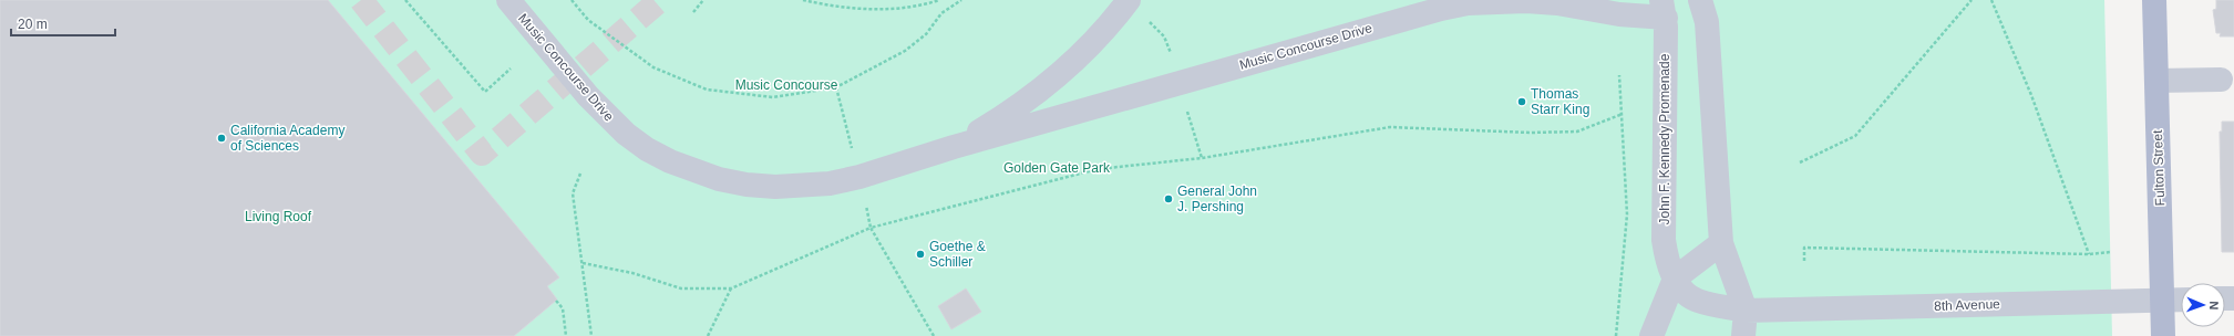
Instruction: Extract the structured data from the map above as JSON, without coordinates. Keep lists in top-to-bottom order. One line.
{"streets":{"main road":["Fulton Street"],"street":["Music Concourse Drive","John F. Kennedy Promenade","8th Avenue"]},"crossings":[["Music Concourse Drive","John F. Kennedy Promenade"],["John F. Kennedy Promenade","8th Avenue"],["Fulton Street","8th Avenue"]],"parks":["Music Concourse","Golden Gate Park","Living Roof"],"places":["Thomas Starr King","California Academy of Sciences","General John J. Pershing","Goethe & Schiller"],"scale_bar":"20 m","north":"right"}
